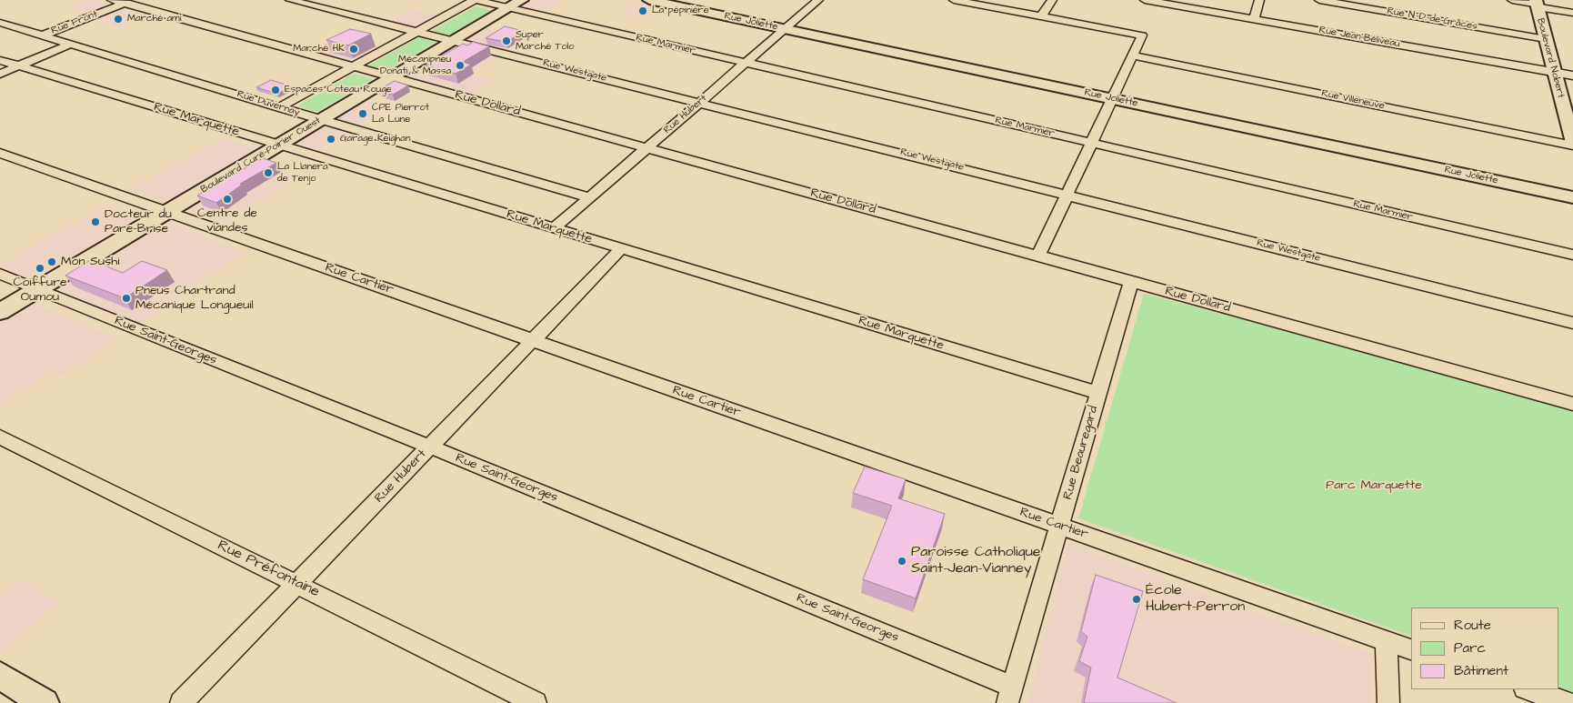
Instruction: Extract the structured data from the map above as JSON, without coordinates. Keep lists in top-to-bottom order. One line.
{"streets":{"main road":["Boulevard Curé-Poirier Ouest"],"street":["Rue N.-D.-de-Grâces","Rue Joliette","Rue Front","Rue Jean-Béliveau","Rue Marmier","Boulevard Nobert","Rue Westgate","Rue Villeneuve","Rue Duvernay","Rue Dollard","Rue Hubert","Rue Marquette","Rue Cartier","Rue Saint-Georges","Rue Beauregard","Rue Préfontaine"]},"crossings":[["Rue N.-D.-de-Grâces","Boulevard Nobert"],["Rue Joliette","Rue Hubert"],["Rue Front","Rue Duvernay"],["Rue Front","Rue Dollard"],["Rue Front","Rue Marquette"],["Rue Jean-Béliveau","Boulevard Nobert"],["Rue Marmier","Rue Hubert"],["Rue Marmier","Boulevard Curé-Poirier Ouest"],["Boulevard Nobert","Rue Villeneuve"],["Rue Westgate","Rue Hubert"],["Rue Westgate","Boulevard Curé-Poirier Ouest"],["Rue Duvernay","Rue Hubert"],["Rue Duvernay","Boulevard Curé-Poirier Ouest"],["Rue Dollard","Rue Hubert"],["Rue Dollard","Boulevard Curé-Poirier Ouest"],["Rue Dollard","Rue Beauregard"],["Rue Hubert","Rue Marquette"],["Rue Hubert","Rue Cartier"],["Rue Hubert","Rue Saint-Georges"],["Rue Hubert","Rue Préfontaine"],["Rue Marquette","Boulevard Curé-Poirier Ouest"],["Rue Marquette","Rue Beauregard"],["Boulevard Curé-Poirier Ouest","Rue Cartier"],["Boulevard Curé-Poirier Ouest","Rue Saint-Georges"],["Rue Cartier","Rue Beauregard"],["Rue Saint-Georges","Rue Beauregard"]],"parks":["Parc Marquette"],"places":["La pépinière","Marché ami","Super Marché Tolo","Marché HK","Mécanipneu Donati & Massa","Espaces Coteau Rouge","CPE Pierrot La Lune","Garage Keighan","La Llanera de Tenjo","Centre de viandes","Docteur du Pare-Brise","Mon Sushi","Coiffure Oumou","Pneus Chartrand Mécanique Longueuil","Paroisse Catholique Saint-Jean-Vianney","École Hubert-Perron"],"legend":["Route","Parc","Bâtiment"]}
